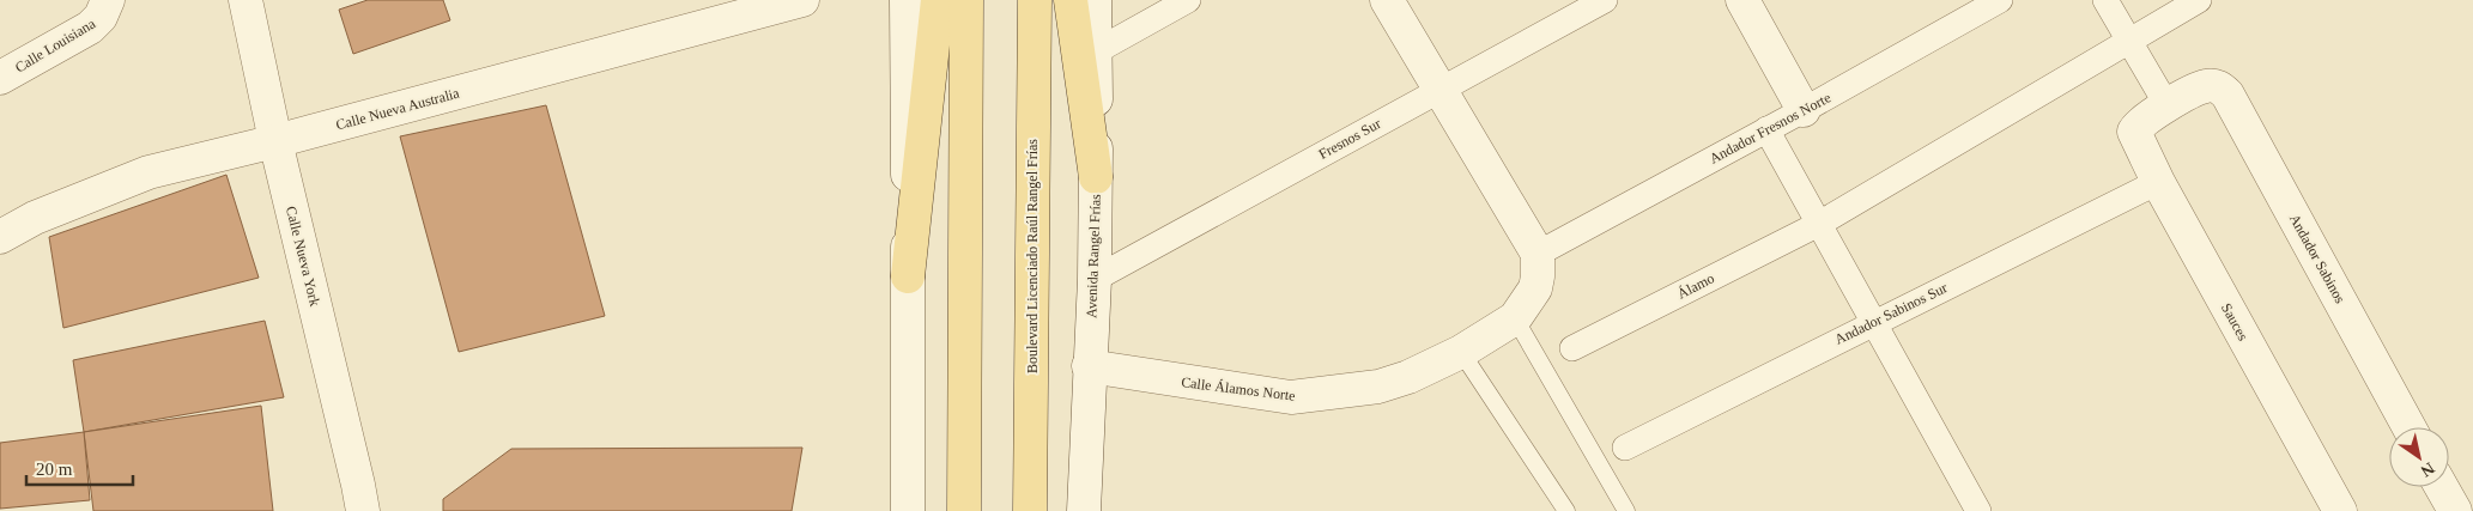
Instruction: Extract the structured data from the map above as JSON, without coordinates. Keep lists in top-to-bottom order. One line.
{"streets":{"main road":["Boulevard Licenciado Raúl Rangel Frías"],"street":["Calle Louisiana","Calle Nueva Australia","Andador Fresnos Norte","Fresnos Sur","Calle Nueva York","Avenida Rangel Frías","Andador Sabinos","Álamo","Andador Sabinos Sur","Sauces","Calle Álamos Norte"]},"crossings":[["Calle Nueva Australia","Calle Nueva York"],["Fresnos Sur","Avenida Rangel Frías"],["Avenida Rangel Frías","Calle Álamos Norte"],["Andador Sabinos","Sauces"],["Andador Sabinos Sur","Sauces"]],"scale_bar":"20 m","north":"bottom right"}
